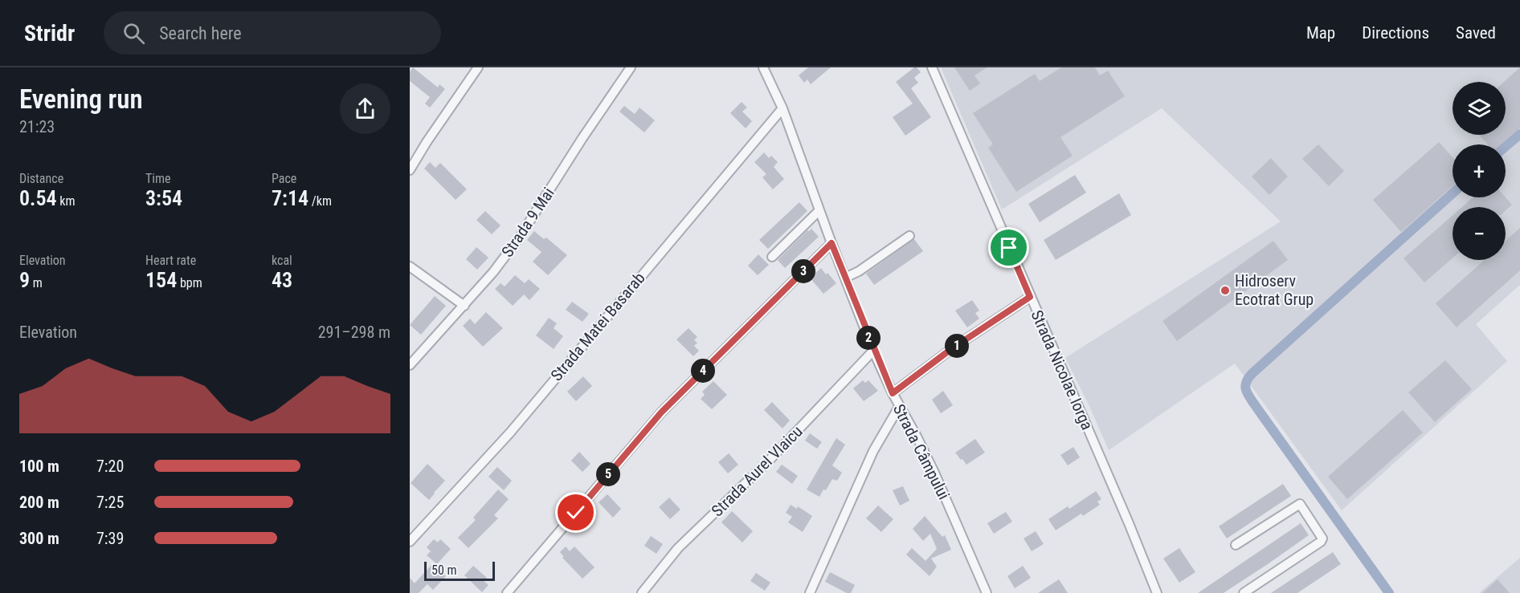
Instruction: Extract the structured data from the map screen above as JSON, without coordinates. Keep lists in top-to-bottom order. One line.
{"streets":{"street":["Strada 9 Mai","Strada Matei Basarab","Strada Nicolae Iorga","Strada Câmpului","Strada Aurel Vlaicu"]},"crossings":[["Strada Matei Basarab","Strada Câmpului"],["Strada Câmpului","Strada Aurel Vlaicu"]],"places":["Hidroserv Ecotrat Grup"],"scale_bar":"50 m","page":{"header":"Stridr","search":"Search here","nav":["Map","Directions","Saved"],"heading":["Evening run","21:23"],"map_buttons":["+","−"],"stats":[["Distance","0.54 km"],["Time","3:54"],["Pace","7:14 /km"],["Elevation","9 m"],["Heart rate","154 bpm"],["kcal","43"]],"pins":["3","2","1","4","5"],"chart":["Elevation","291–298 m"],"list":[{"name":"100 m","note":"7:20"},{"name":"200 m","note":"7:25"},{"name":"300 m","note":"7:39"}],"scale":"50 m"}}
